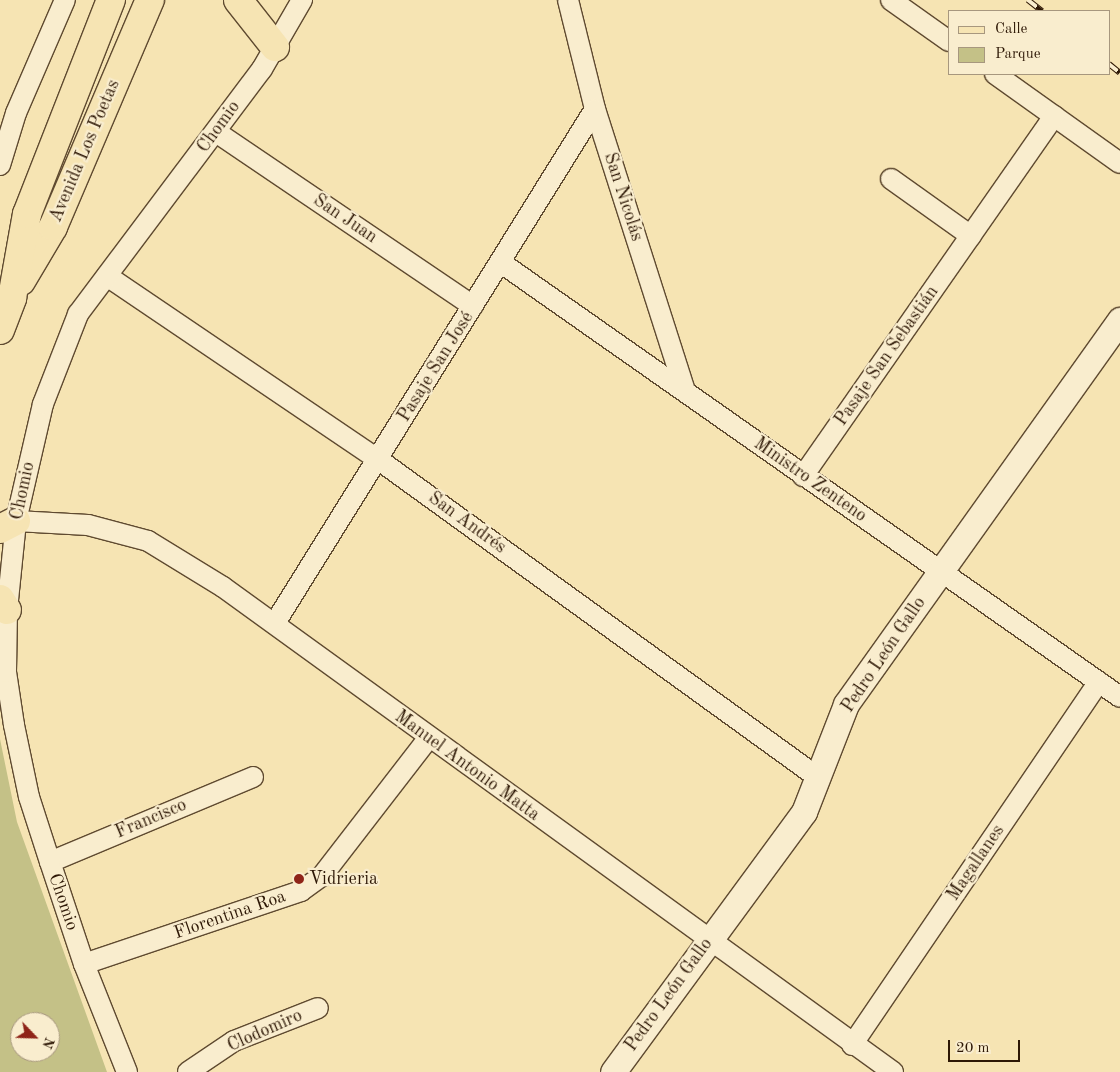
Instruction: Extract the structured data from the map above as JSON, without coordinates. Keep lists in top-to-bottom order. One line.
{"streets":{"main road":["Avenida Los Poetas"],"street":["Chomio","San Nicolás","San Juan","Pasaje San Sebastián","Pasaje San José","Ministro Zenteno","San Andrés","Pedro León Gallo","Manuel Antonio Matta","Francisco","Magallanes","Florentina Roa","Clodomiro"]},"crossings":[["Chomio","San Juan"],["Chomio","San Andrés"],["Chomio","Manuel Antonio Matta"],["Chomio","Francisco"],["Chomio","Florentina Roa"],["San Nicolás","Pasaje San José"],["San Nicolás","Ministro Zenteno"],["San Juan","Pasaje San José"],["Pasaje San Sebastián","Ministro Zenteno"],["Pasaje San José","Ministro Zenteno"],["Pasaje San José","San Andrés"],["Pasaje San José","Manuel Antonio Matta"],["Ministro Zenteno","Pedro León Gallo"],["Ministro Zenteno","Magallanes"],["San Andrés","Pedro León Gallo"],["Pedro León Gallo","Manuel Antonio Matta"],["Manuel Antonio Matta","Magallanes"],["Manuel Antonio Matta","Florentina Roa"]],"places":["Vidrieria"],"legend":["Calle","Parque"],"scale_bar":"20 m","north":"bottom right"}
